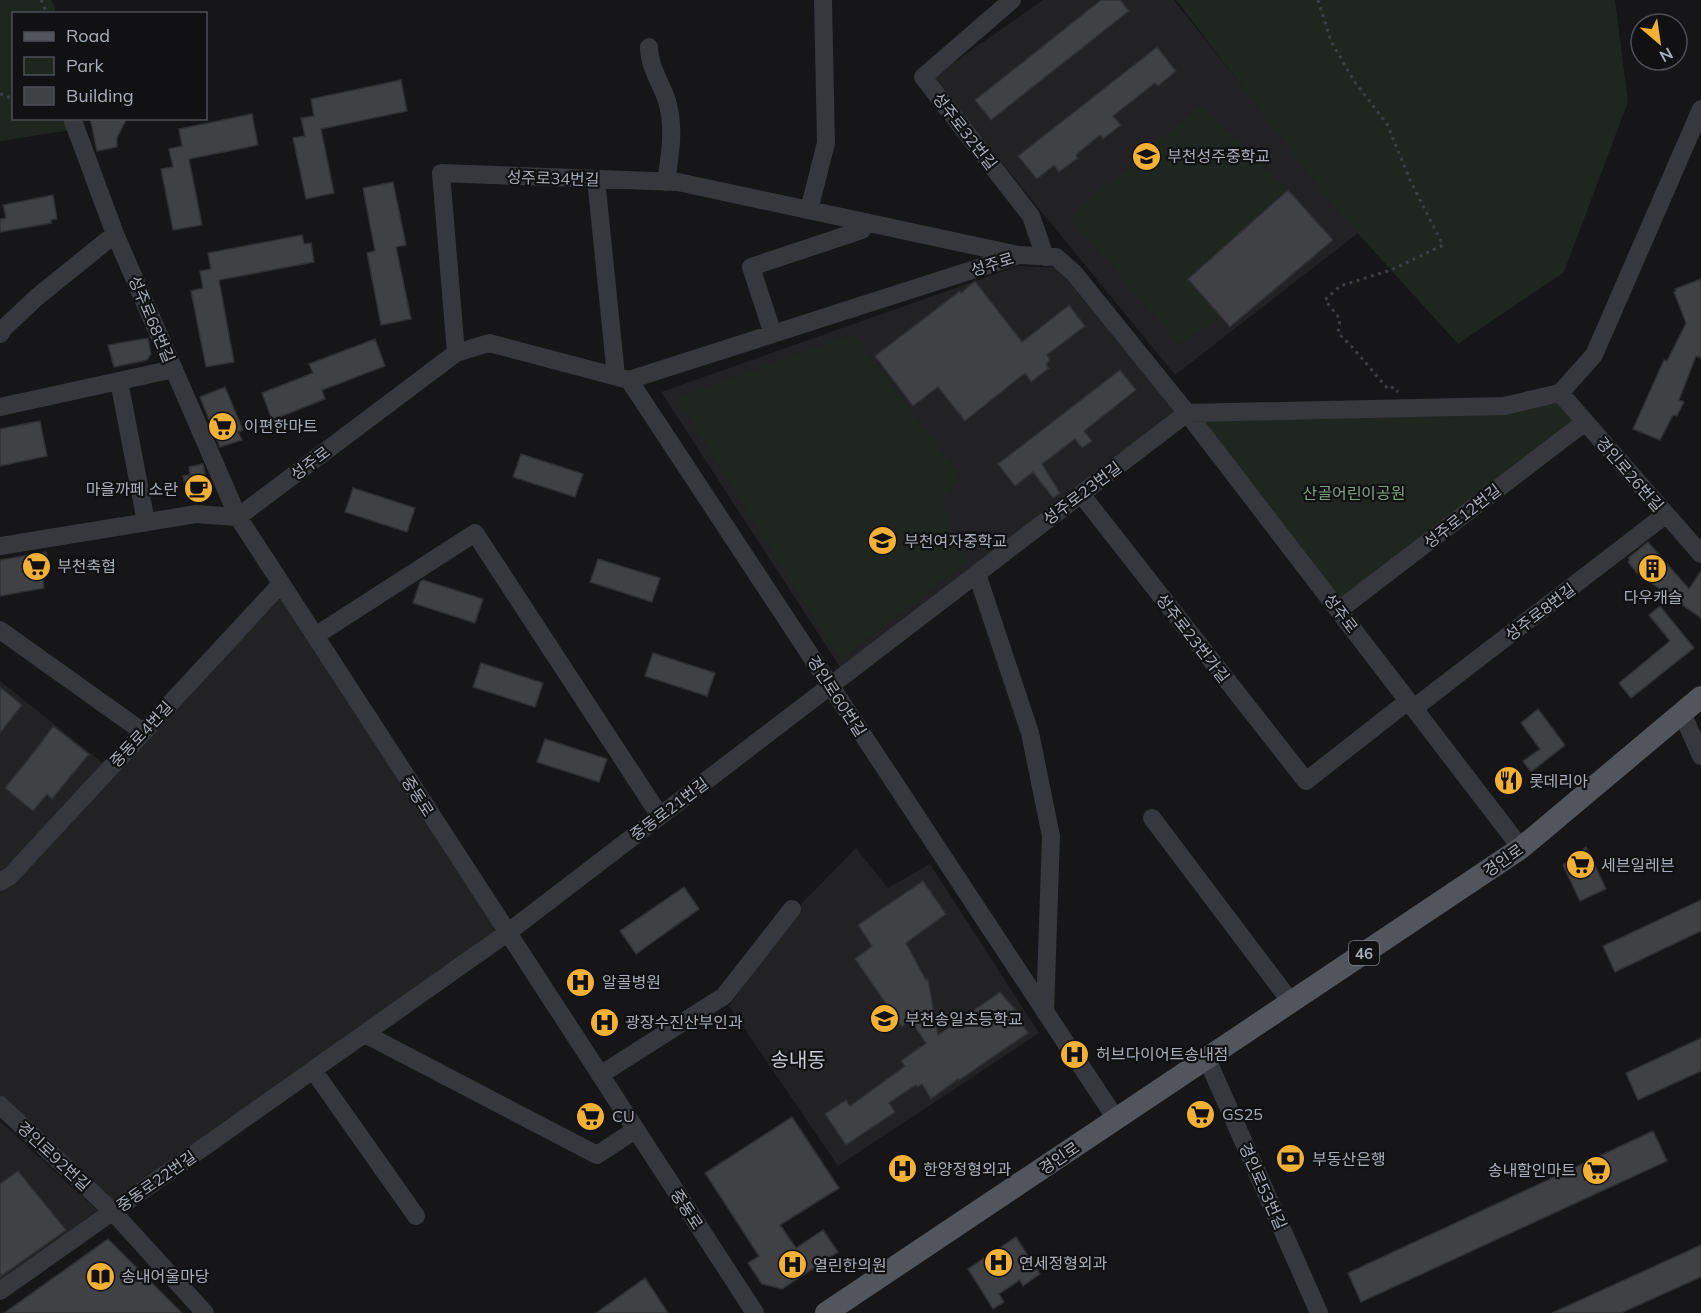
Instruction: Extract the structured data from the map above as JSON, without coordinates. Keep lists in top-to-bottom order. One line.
{"streets":{"main road":["경인로","46"],"street":["성주로32번길","성주로34번길","성주로","성주로68번길","경인로26번길","성주로23번길","성주로12번길","성주로8번길","성주로23번가길","경인로60번길","중동로4번길","중동로","중동로21번길","경인로92번길","중동로22번길","경인로53번길"]},"crossings":[["성주로32번길","성주로"],["성주로34번길","성주로"],["성주로","성주로68번길"],["성주로","성주로23번길"],["성주로","성주로12번길"],["성주로","성주로8번길"],["성주로","성주로23번가길"],["성주로","경인로60번길"],["성주로","중동로"],["성주로","경인로"],["성주로68번길","중동로"],["경인로26번길","성주로12번길"],["경인로26번길","성주로8번길"],["성주로23번길","성주로23번가길"],["성주로23번길","경인로60번길"],["성주로23번길","중동로21번길"],["성주로8번길","성주로23번가길"],["경인로60번길","중동로21번길"],["경인로60번길","경인로"],["중동로4번길","중동로"],["중동로","중동로21번길"],["중동로","중동로22번길"],["중동로21번길","중동로22번길"],["경인로","경인로53번길"],["경인로92번길","중동로22번길"]],"districts":["송내동"],"parks":["산골어린이공원"],"places":{"school or university":["부천성주중학교","부천여자중학교","부천송일초등학교"],"supermarket":["이편한마트","부천축협","세븐일레븐","GS25","CU","송내할인마트"],"cafe":["마을까페 소란"],"building":["다우캐슬"],"restaurant":["롯데리아"],"hospital":["알콜병원","광장수진산부인과","허브다이어트송내점","한양정형외과","연세정형외과","열린한의원"],"bank":["부동산은행"],"library":["송내어울마당"]},"legend":["Road","Park","Building"],"north":"bottom right"}
